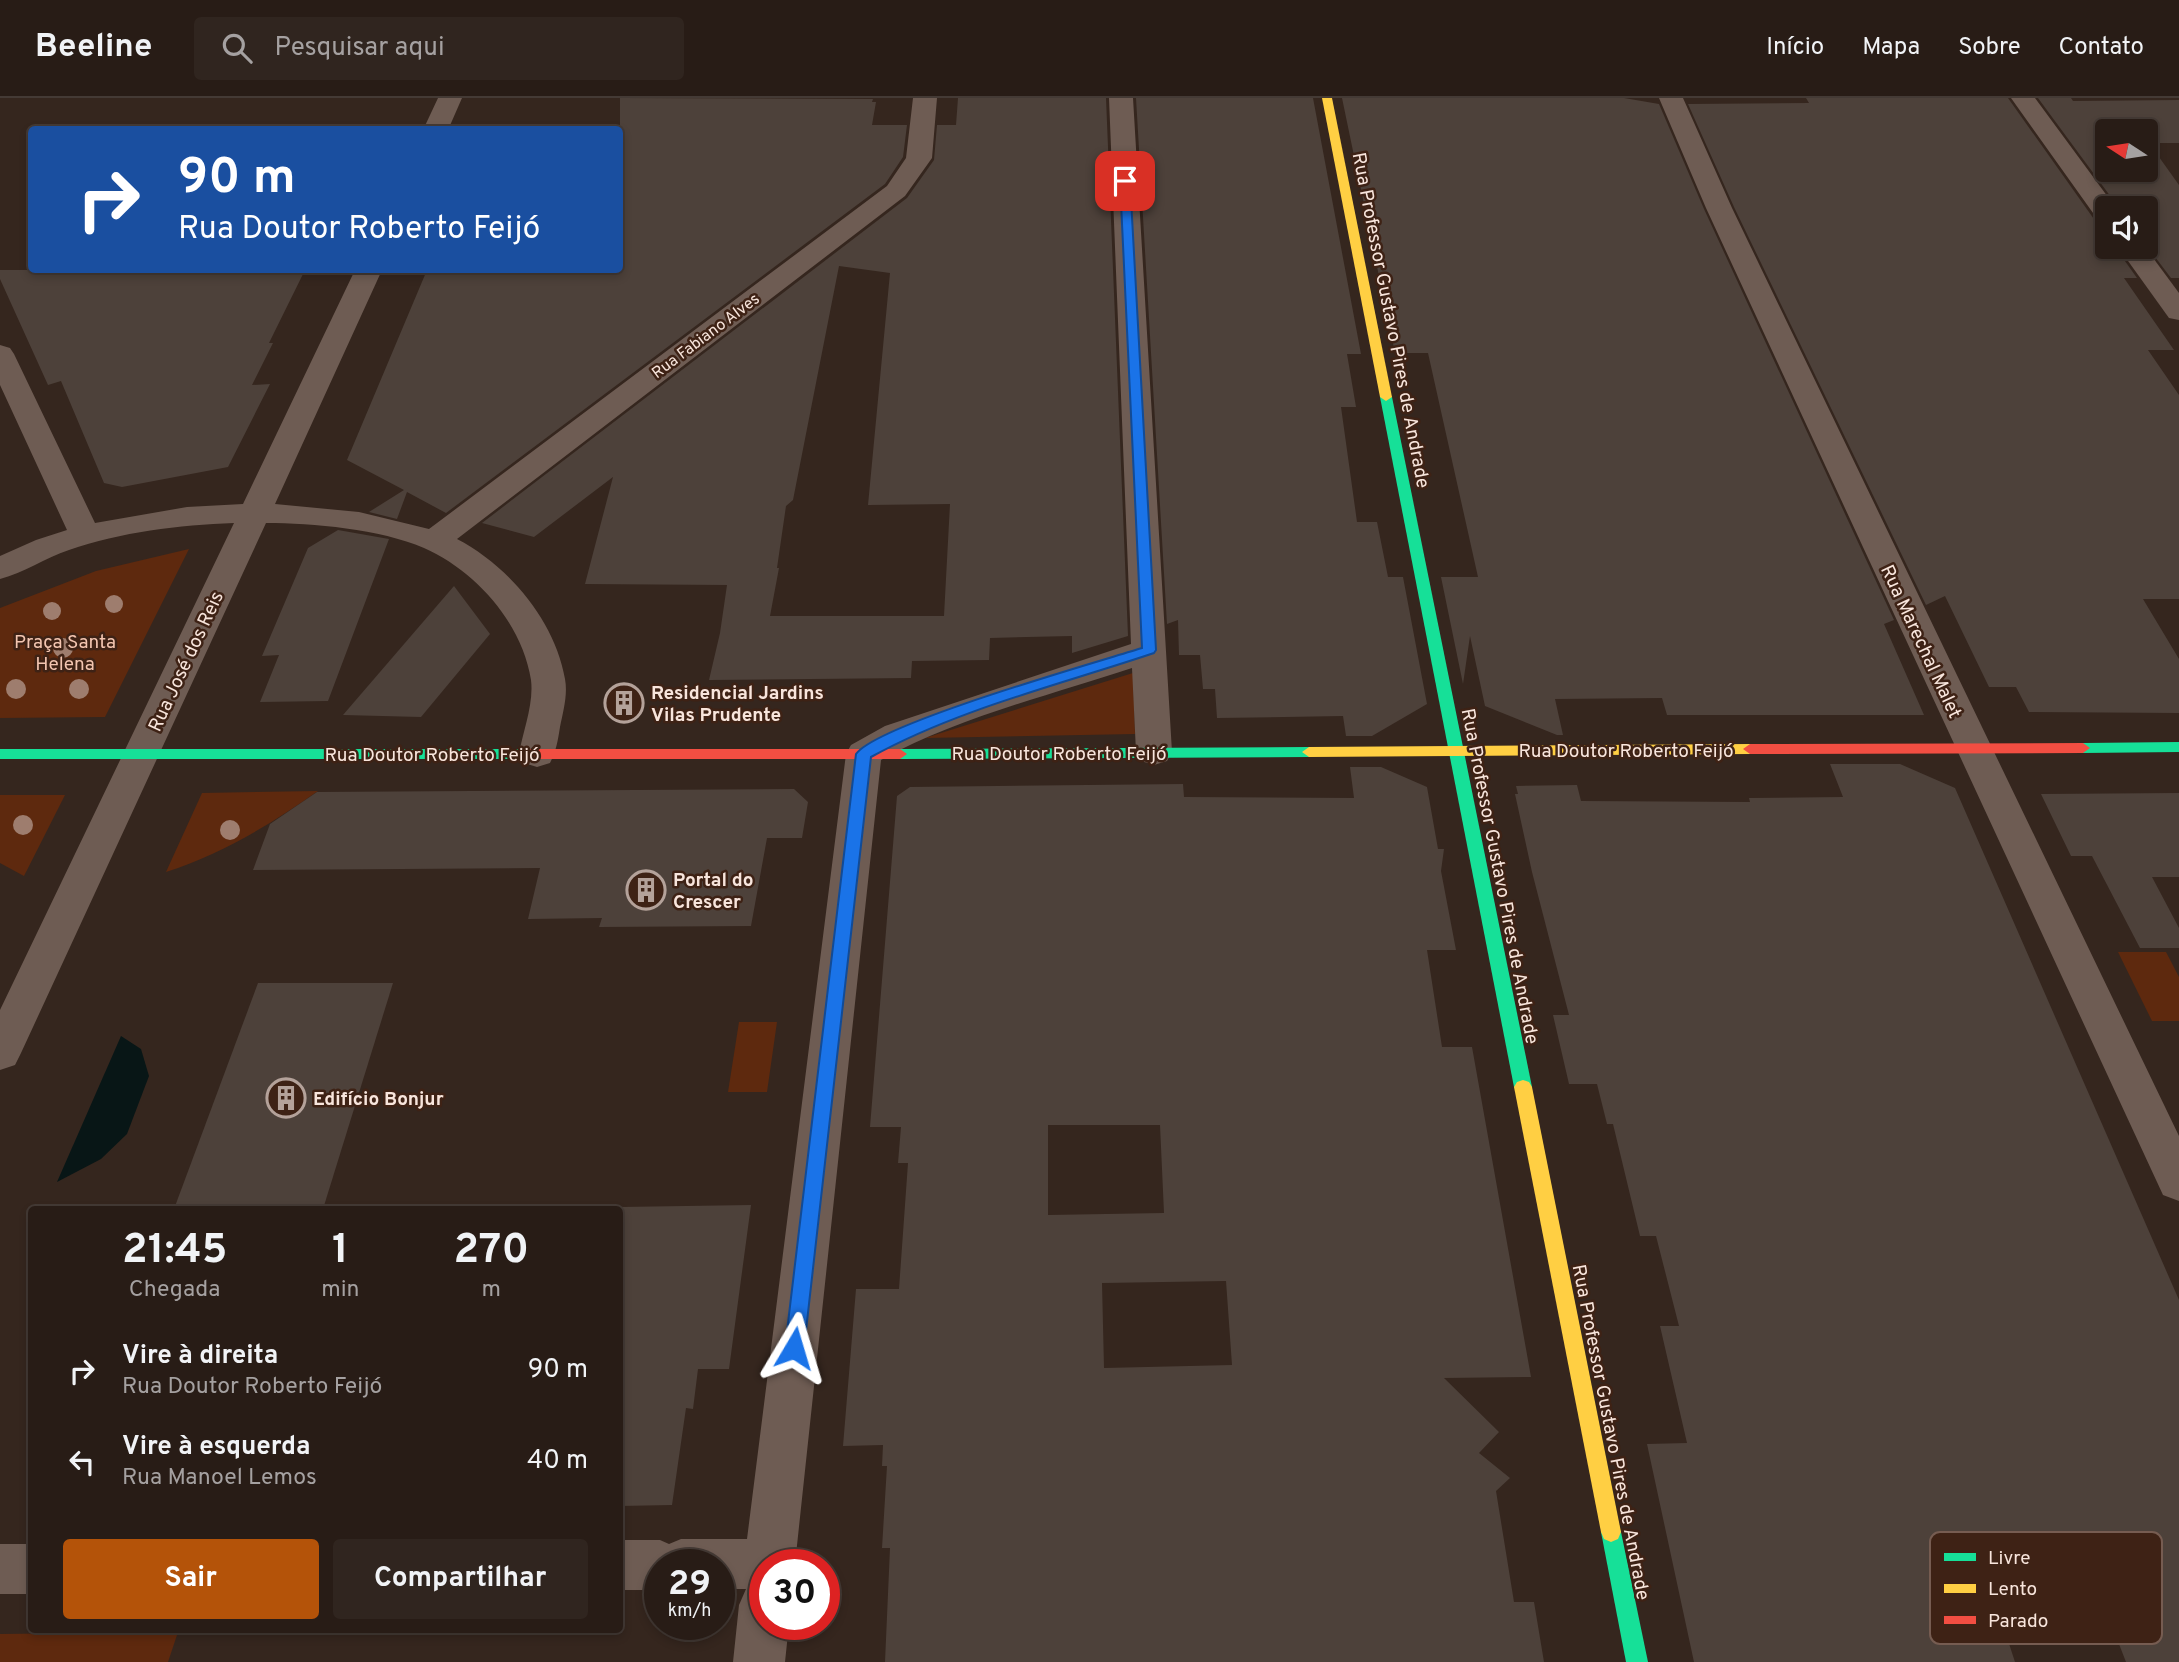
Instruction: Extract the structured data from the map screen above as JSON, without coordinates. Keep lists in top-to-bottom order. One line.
{"streets":{"street":["Rua Professor Gustavo Pires de Andrade","Rua Fabiano Alves","Rua Marechal Malet","Rua José dos Reis","Rua Doutor Roberto Feijó"]},"crossings":[["Rua Professor Gustavo Pires de Andrade","Rua Doutor Roberto Feijó"],["Rua Marechal Malet","Rua Doutor Roberto Feijó"],["Rua José dos Reis","Rua Doutor Roberto Feijó"]],"parks":["Praça Santa Helena"],"places":{"building":["Residencial Jardins Vilas Prudente","Portal do Crescer","Edifício Bonjur"]},"legend":["Livre","Lento","Parado"],"north":"left","page":{"header":"Beeline","search":"Pesquisar aqui","nav":["Início","Mapa","Sobre","Contato"],"turn":["90 m","Rua Doutor Roberto Feijó"],"eta":["21:45","Chegada","1","min","270","m"],"list":[{"name":"Vire à direita","note":"Rua Doutor Roberto Feijó","value":"90 m"},{"name":"Vire à esquerda","note":"Rua Manoel Lemos","value":"40 m"}],"buttons":["Sair","Compartilhar"],"speed":"29 km/h","limit":"30"}}
